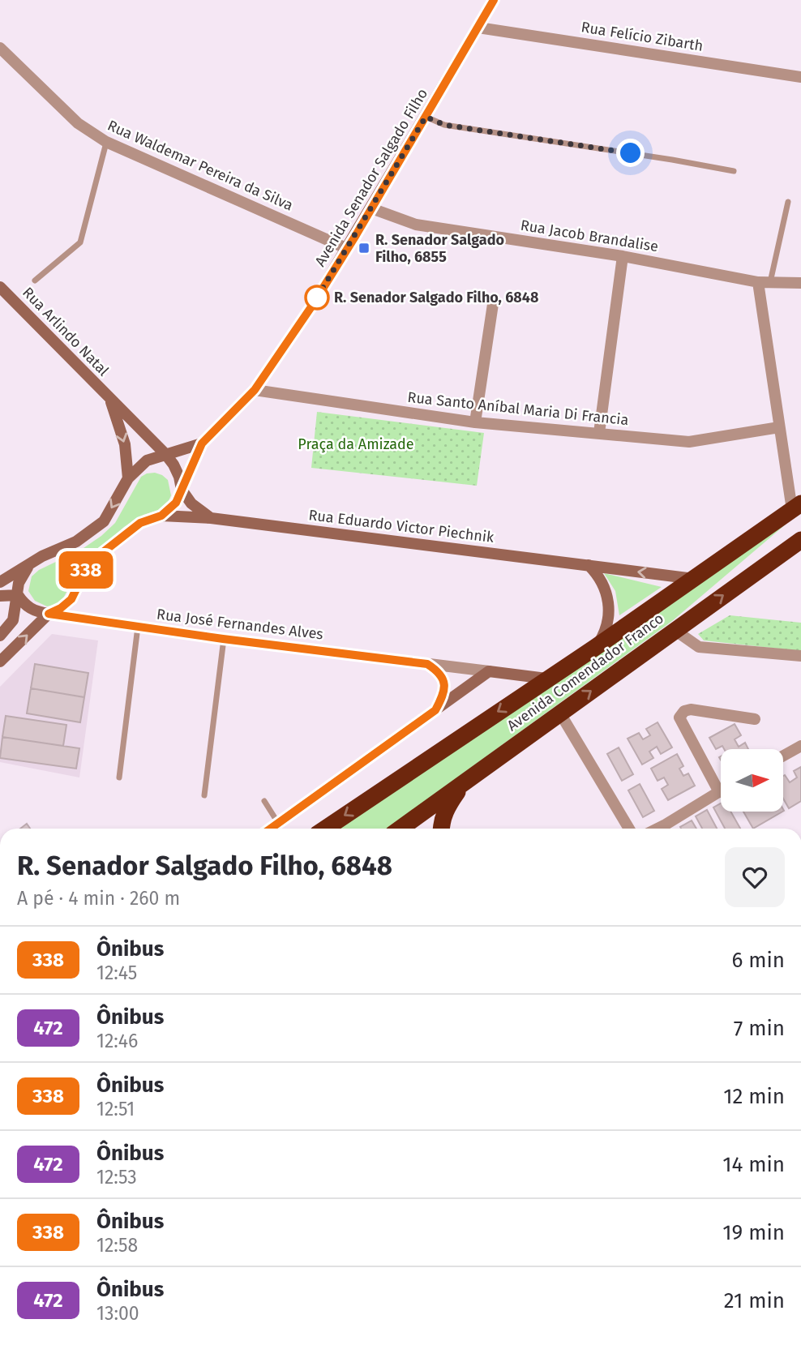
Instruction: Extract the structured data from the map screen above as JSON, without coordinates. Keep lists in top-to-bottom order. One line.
{"streets":{"highway":["Avenida Comendador Franco"],"main road":["Avenida Senador Salgado Filho","Rua Arlindo Natal","Rua Eduardo Victor Piechnik"],"street":["Rua Felício Zibarth","Rua Waldemar Pereira da Silva","Rua Jacob Brandalise","Rua Santo Aníbal Maria Di Francia","Rua José Fernandes Alves"]},"crossings":[["Rua Felício Zibarth","Avenida Senador Salgado Filho"],["Rua Waldemar Pereira da Silva","Avenida Senador Salgado Filho"],["Avenida Senador Salgado Filho","Rua Jacob Brandalise"],["Avenida Senador Salgado Filho","Rua Arlindo Natal"],["Avenida Senador Salgado Filho","Rua Santo Aníbal Maria Di Francia"],["Avenida Senador Salgado Filho","Rua Eduardo Victor Piechnik"],["Avenida Senador Salgado Filho","Rua José Fernandes Alves"],["Rua Eduardo Victor Piechnik","Avenida Comendador Franco"],["Rua José Fernandes Alves","Avenida Comendador Franco"]],"parks":["Praça da Amizade"],"places":{"transit":["R. Senador Salgado Filho, 6855"],"other":["R. Senador Salgado Filho, 6848"]},"lines":["bus line 338"],"north":"right","page":{"on_map":"338","heading":["R. Senador Salgado Filho, 6848","A pé · 4 min · 260 m"],"list":[{"mark":"338","name":"Ônibus","note":"12:45","value":"6 min"},{"mark":"472","name":"Ônibus","note":"12:46","value":"7 min"},{"mark":"338","name":"Ônibus","note":"12:51","value":"12 min"},{"mark":"472","name":"Ônibus","note":"12:53","value":"14 min"},{"mark":"338","name":"Ônibus","note":"12:58","value":"19 min"},{"mark":"472","name":"Ônibus","note":"13:00","value":"21 min"}]}}
